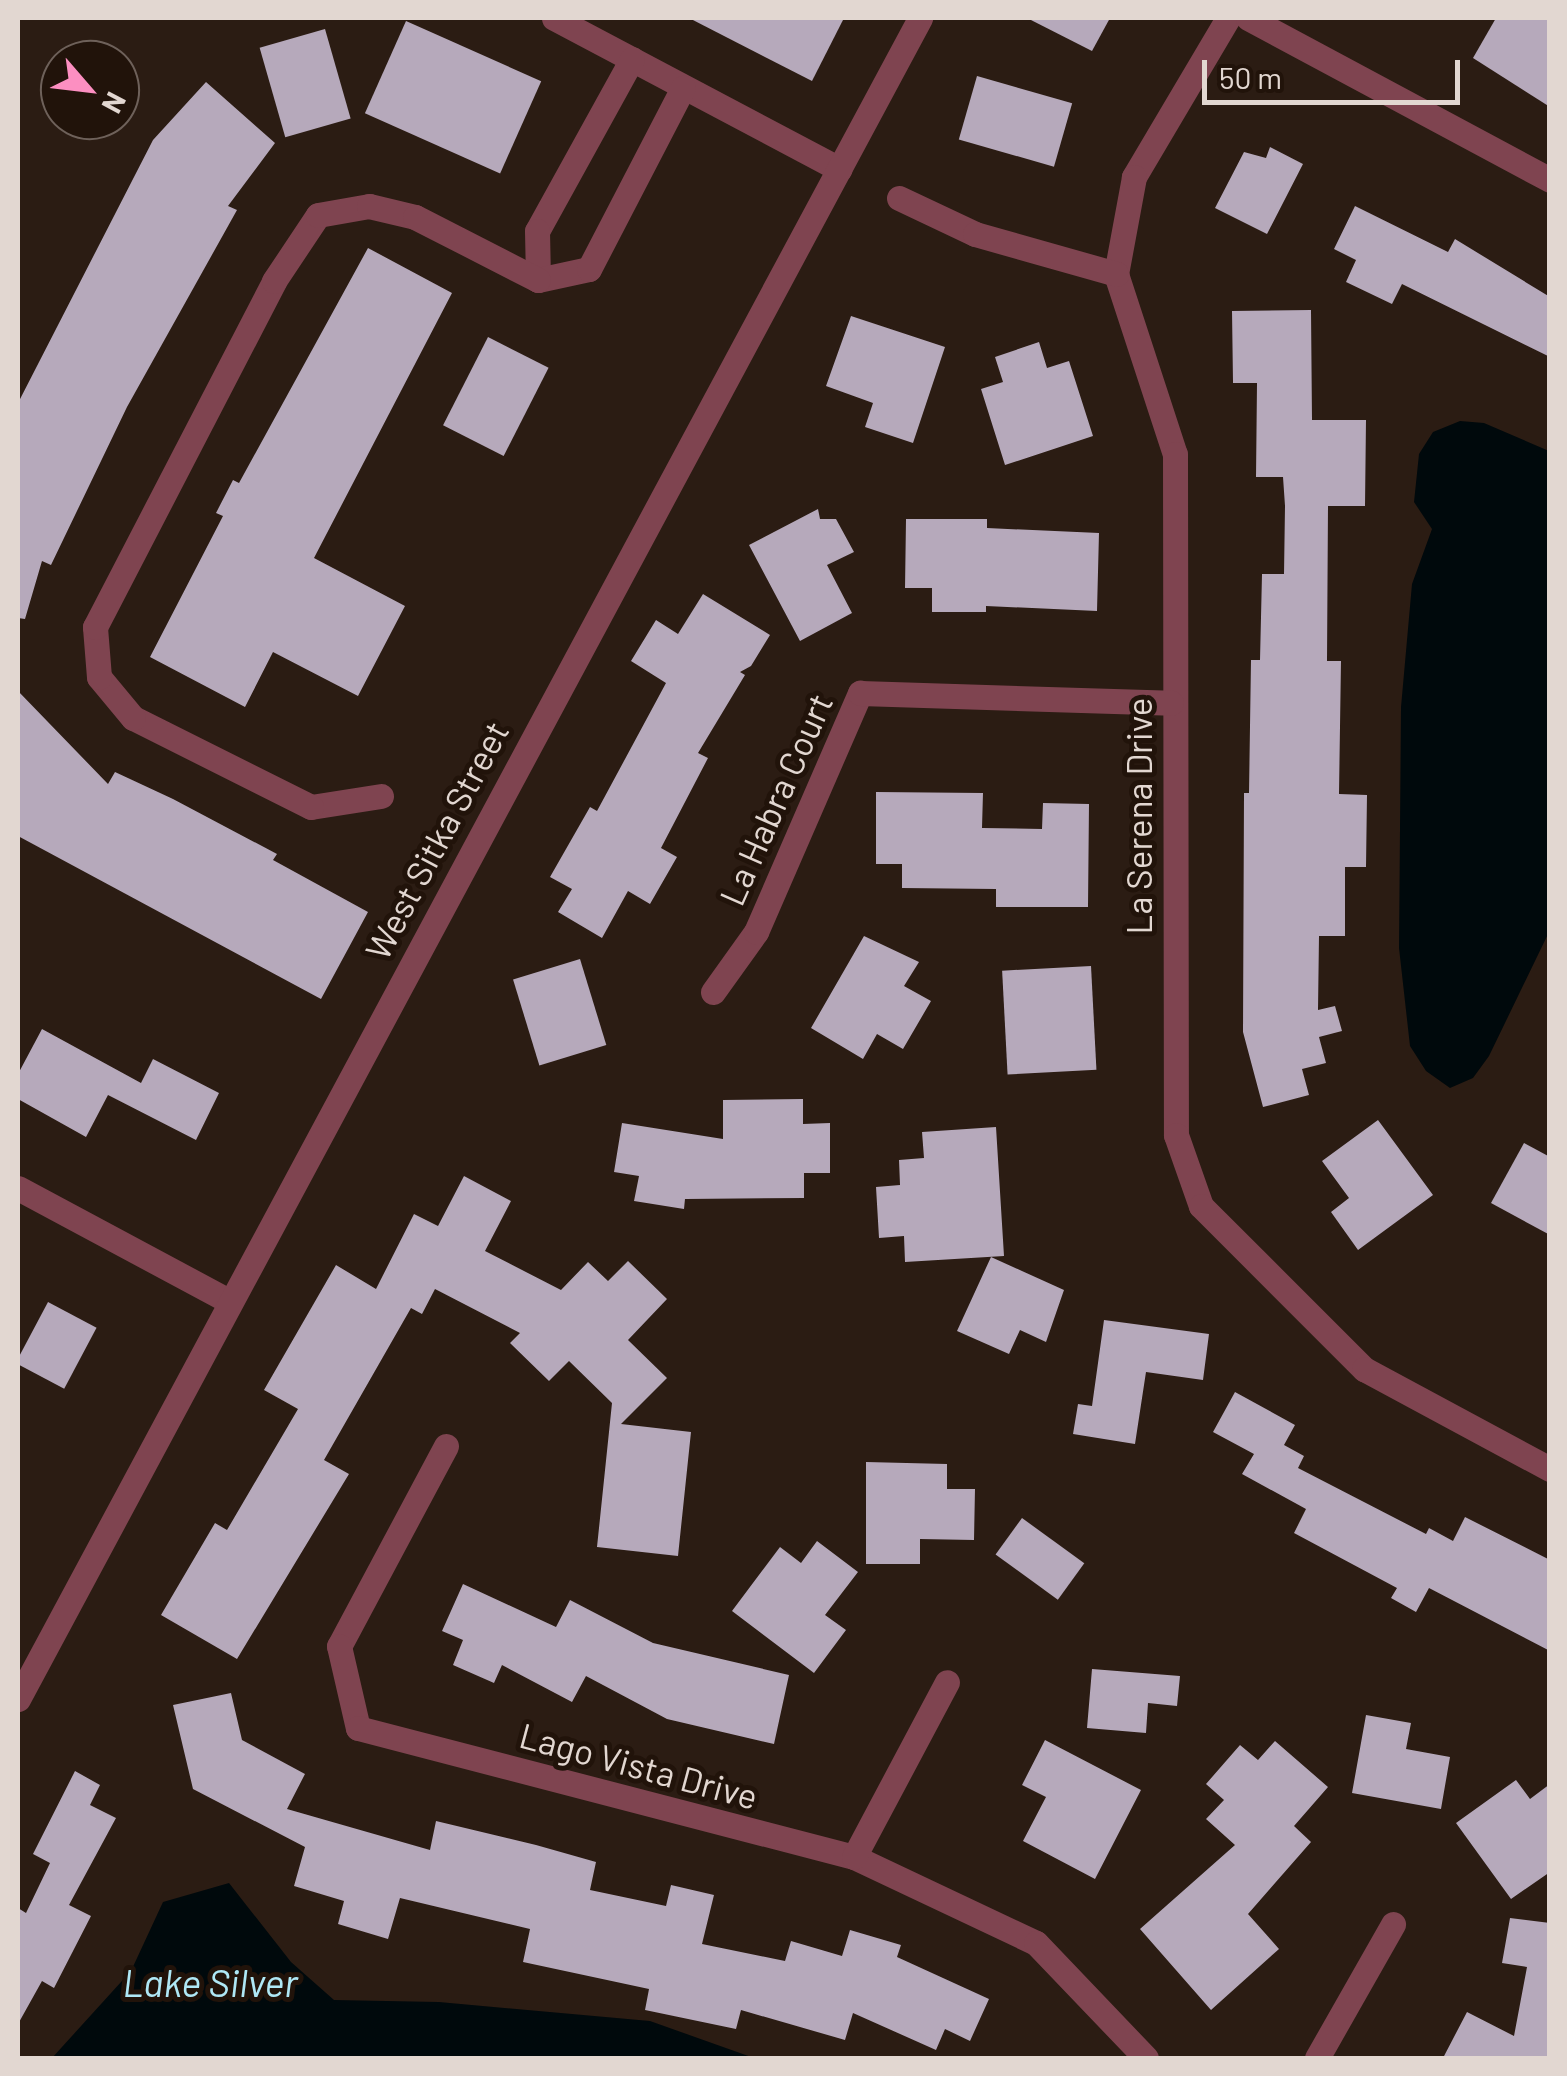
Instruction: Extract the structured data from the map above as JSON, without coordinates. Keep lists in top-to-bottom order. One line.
{"streets":{"street":["La Habra Court","La Serena Drive","West Sitka Street","Lago Vista Drive"]},"crossings":[["La Habra Court","La Serena Drive"]],"water":["Lake Silver"],"scale_bar":"50 m","north":"bottom right"}
